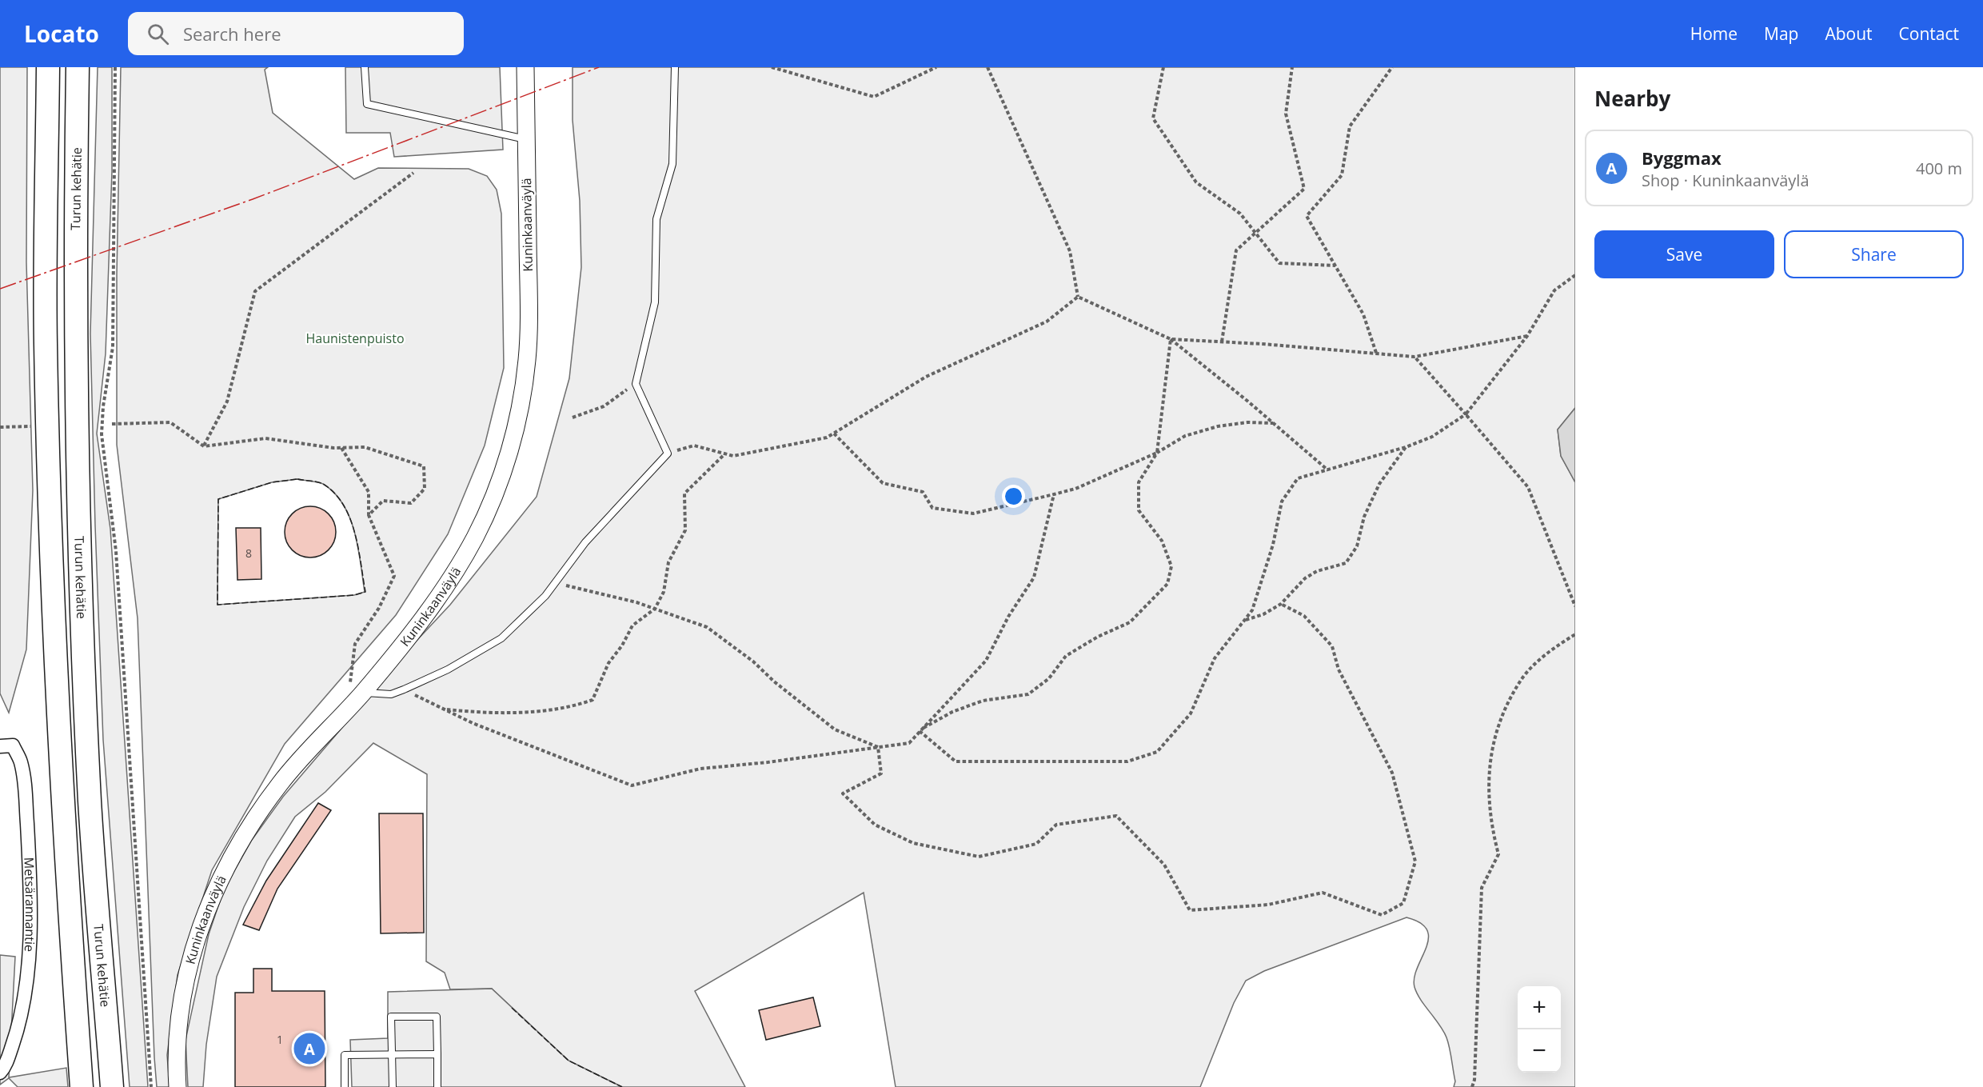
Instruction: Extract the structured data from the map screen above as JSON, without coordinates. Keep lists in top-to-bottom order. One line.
{"streets":{"highway":["Turun kehätie"],"street":["Kuninkaanväylä","Metsärannantie"]},"parks":["Haunistenpuisto"],"house_numbers":["8","1"],"page":{"header":"Locato","search":"Search here","nav":["Home","Map","About","Contact"],"heading":"Nearby","list":[{"mark":"A","name":"Byggmax","note":"Shop · Kuninkaanväylä","value":"400 m"}],"buttons":["Save","Share"],"map_buttons":["+","−"],"pins":"A"}}
